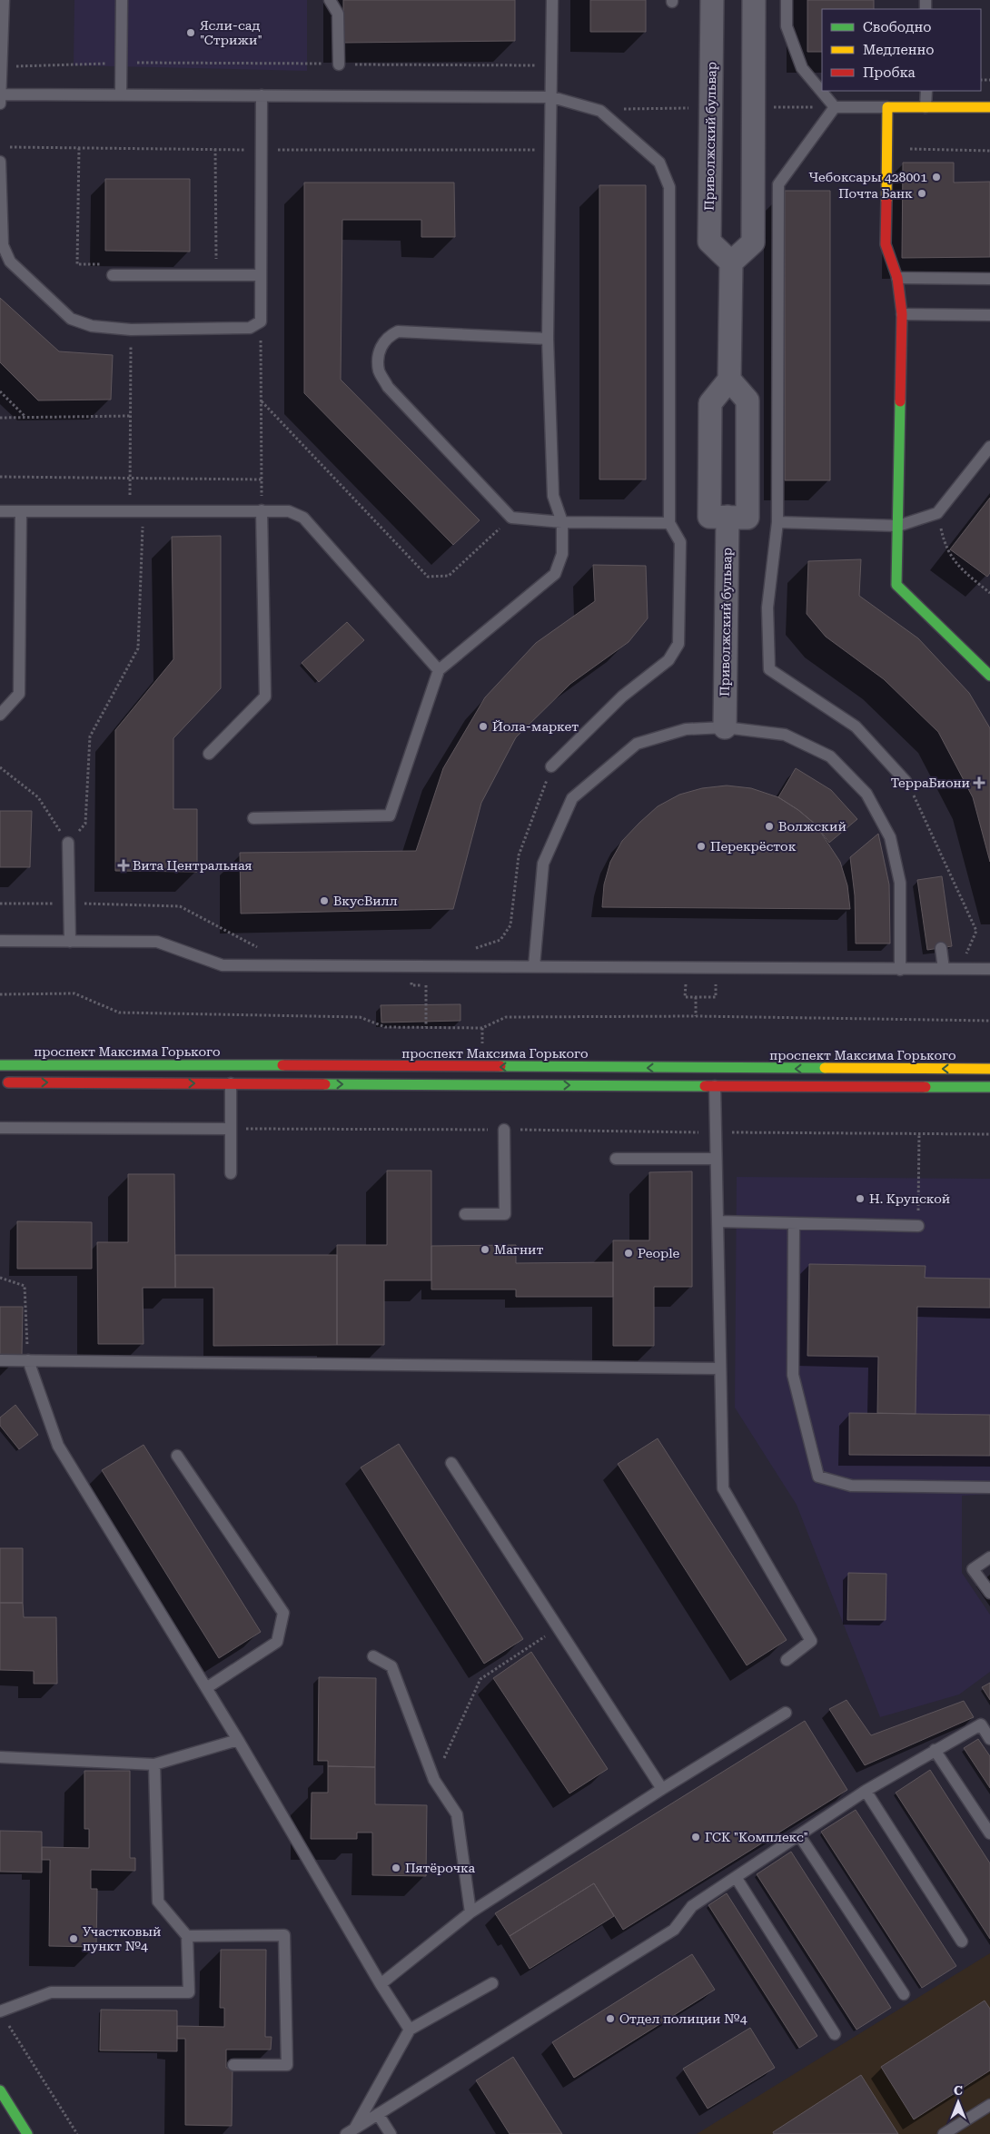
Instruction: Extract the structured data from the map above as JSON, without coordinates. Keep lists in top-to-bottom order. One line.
{"streets":{"main road":["проспект Максима Горького"],"street":["Приволжский бульвар"]},"places":{"other":["Ясли-сад \"Стрижи\"","Чебоксары 428001","Почта Банк","Йола-маркет","Волжский","Перекрёсток","ВкусВилл","Н. Крупской","Магнит","People","ГСК \"Комплекс\"","Пятёрочка","Участковый пункт №4","Отдел полиции №4"],"health":["ТерраБиони","Вита Центральная"]},"legend":["Свободно","Медленно","Пробка"],"north":"top"}
